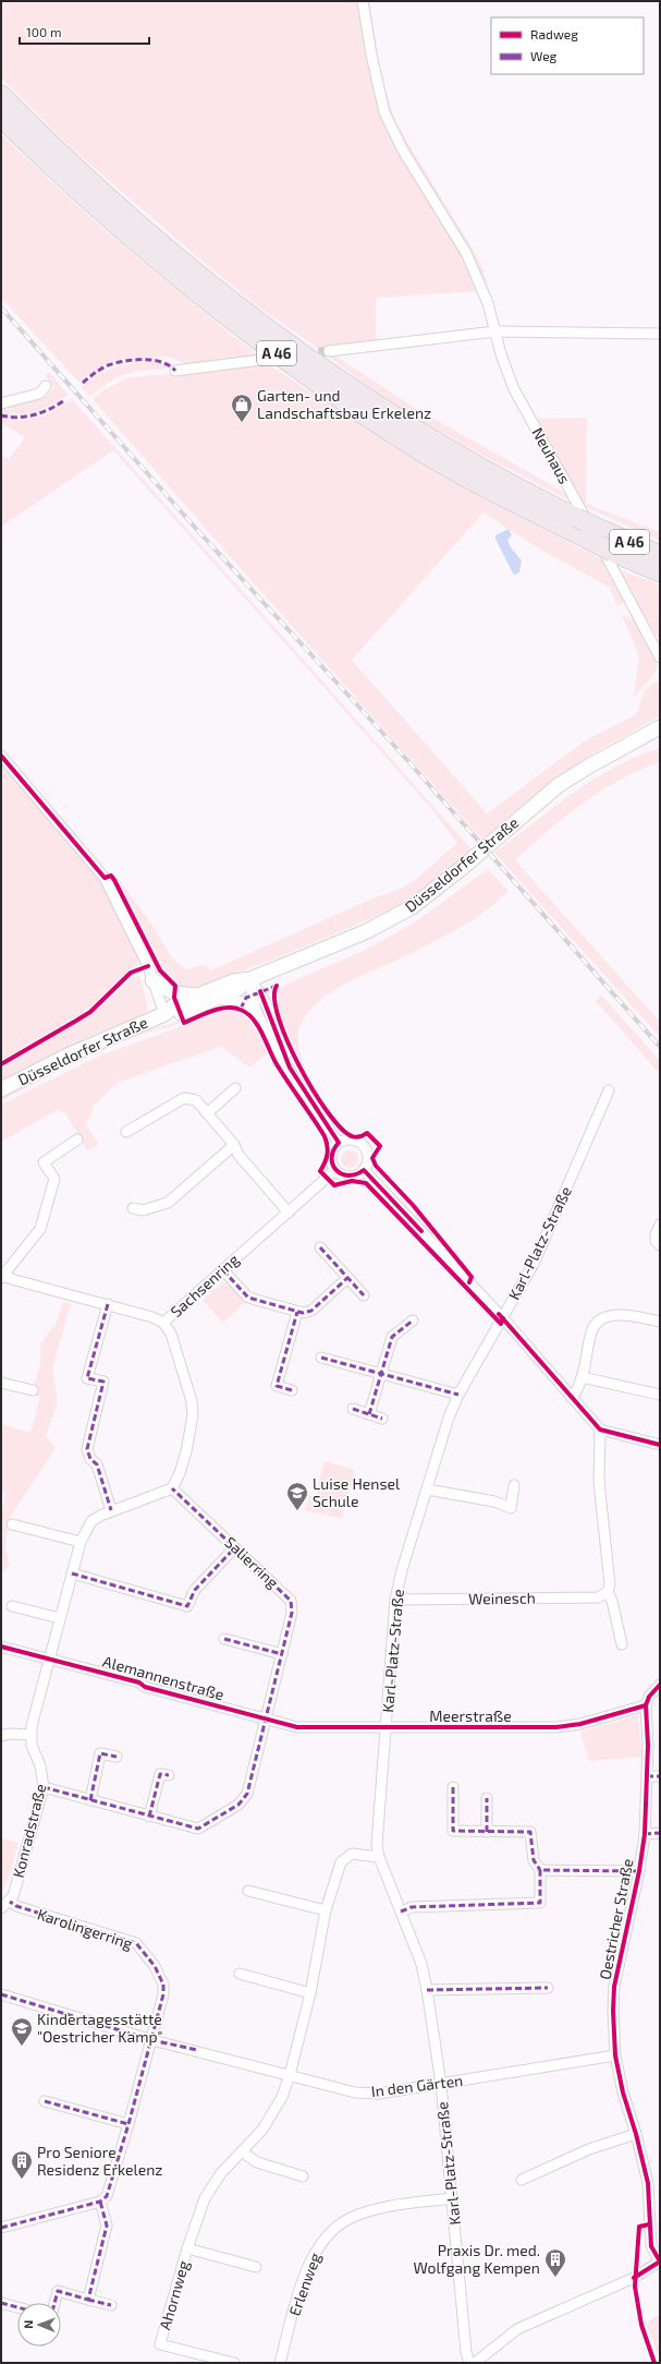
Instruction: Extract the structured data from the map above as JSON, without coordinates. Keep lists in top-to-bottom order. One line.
{"streets":{"highway":["A 46"],"main road":["Düsseldorfer Straße"],"street":["Neuhaus","Karl-Platz-Straße","Sachsenring","Salierring","Weinesch","Alemannenstraße","Meerstraße","Konradstraße","Oestricher Straße","Karolingerring","In den Gärten","Erlenweg","Ahornweg"]},"crossings":[["Karl-Platz-Straße","Weinesch"],["Karl-Platz-Straße","Meerstraße"],["Karl-Platz-Straße","In den Gärten"],["Karl-Platz-Straße","Erlenweg"],["Karl-Platz-Straße","Ahornweg"],["Salierring","Alemannenstraße"],["Salierring","Konradstraße"],["Alemannenstraße","Meerstraße"],["Alemannenstraße","Konradstraße"],["Meerstraße","Oestricher Straße"],["Konradstraße","Karolingerring"],["Oestricher Straße","In den Gärten"],["Karolingerring","In den Gärten"],["In den Gärten","Ahornweg"]],"places":{"shop":["Garten- und Landschaftsbau Erkelenz"],"school or university":["Luise Hensel Schule","Kindertagesstätte \"Oestricher Kamp\""],"building":["Pro Seniore Residenz Erkelenz","Praxis Dr. med. Wolfgang Kempen"]},"legend":["Radweg","Weg"],"scale_bar":"100 m","north":"left"}
